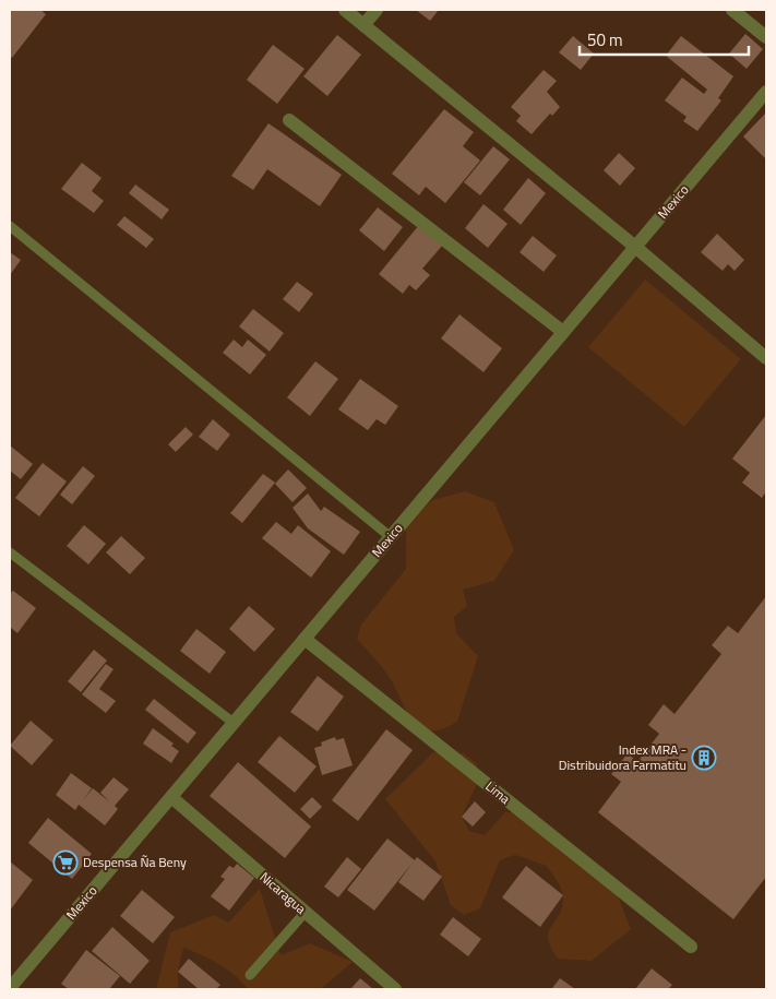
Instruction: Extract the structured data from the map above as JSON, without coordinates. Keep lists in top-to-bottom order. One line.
{"streets":{"street":["Mexico","Lima","Nicaragua"]},"crossings":[["Mexico","Lima"],["Mexico","Nicaragua"]],"places":{"building":["Index MRA - Distribuidora Farmatitu"],"supermarket":["Despensa Ña Beny"]},"scale_bar":"50 m"}
